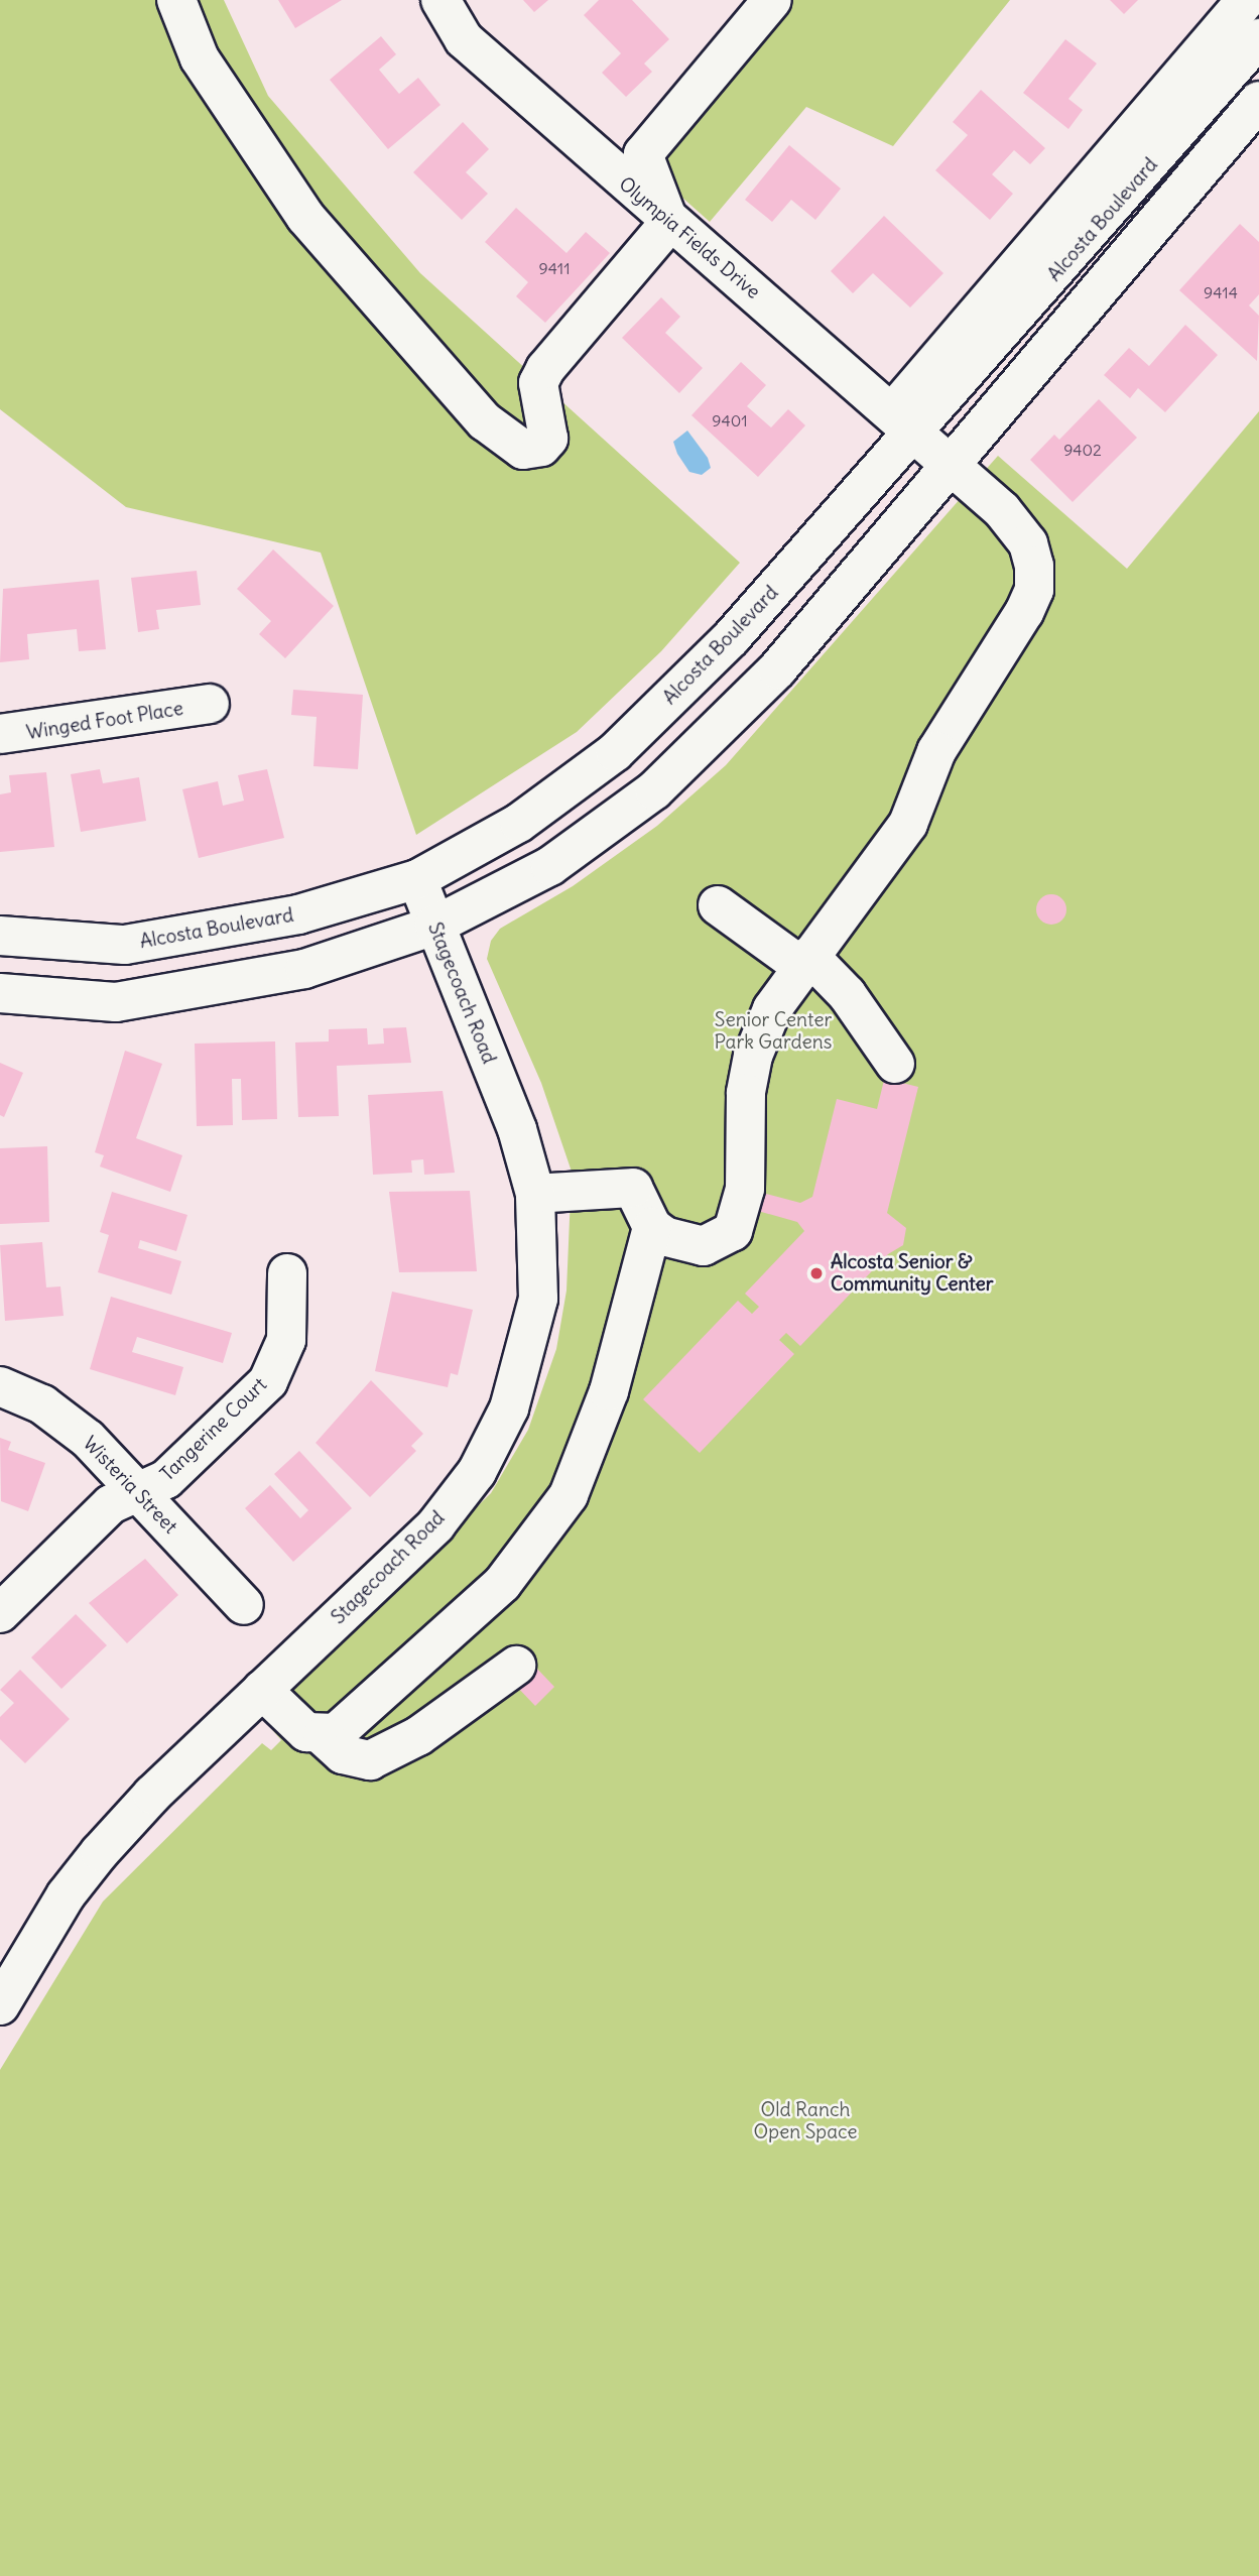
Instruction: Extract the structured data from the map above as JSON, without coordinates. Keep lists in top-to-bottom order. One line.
{"streets":{"street":["Alcosta Boulevard","Olympia Fields Drive","Winged Foot Place","Stagecoach Road","Tangerine Court","Wisteria Street"]},"crossings":[["Alcosta Boulevard","Olympia Fields Drive"],["Alcosta Boulevard","Stagecoach Road"],["Tangerine Court","Wisteria Street"]],"parks":["Senior Center Park Gardens","Old Ranch Open Space"],"places":["Alcosta Senior & Community Center"],"house_numbers":["9411","9414","9401","9402"]}
